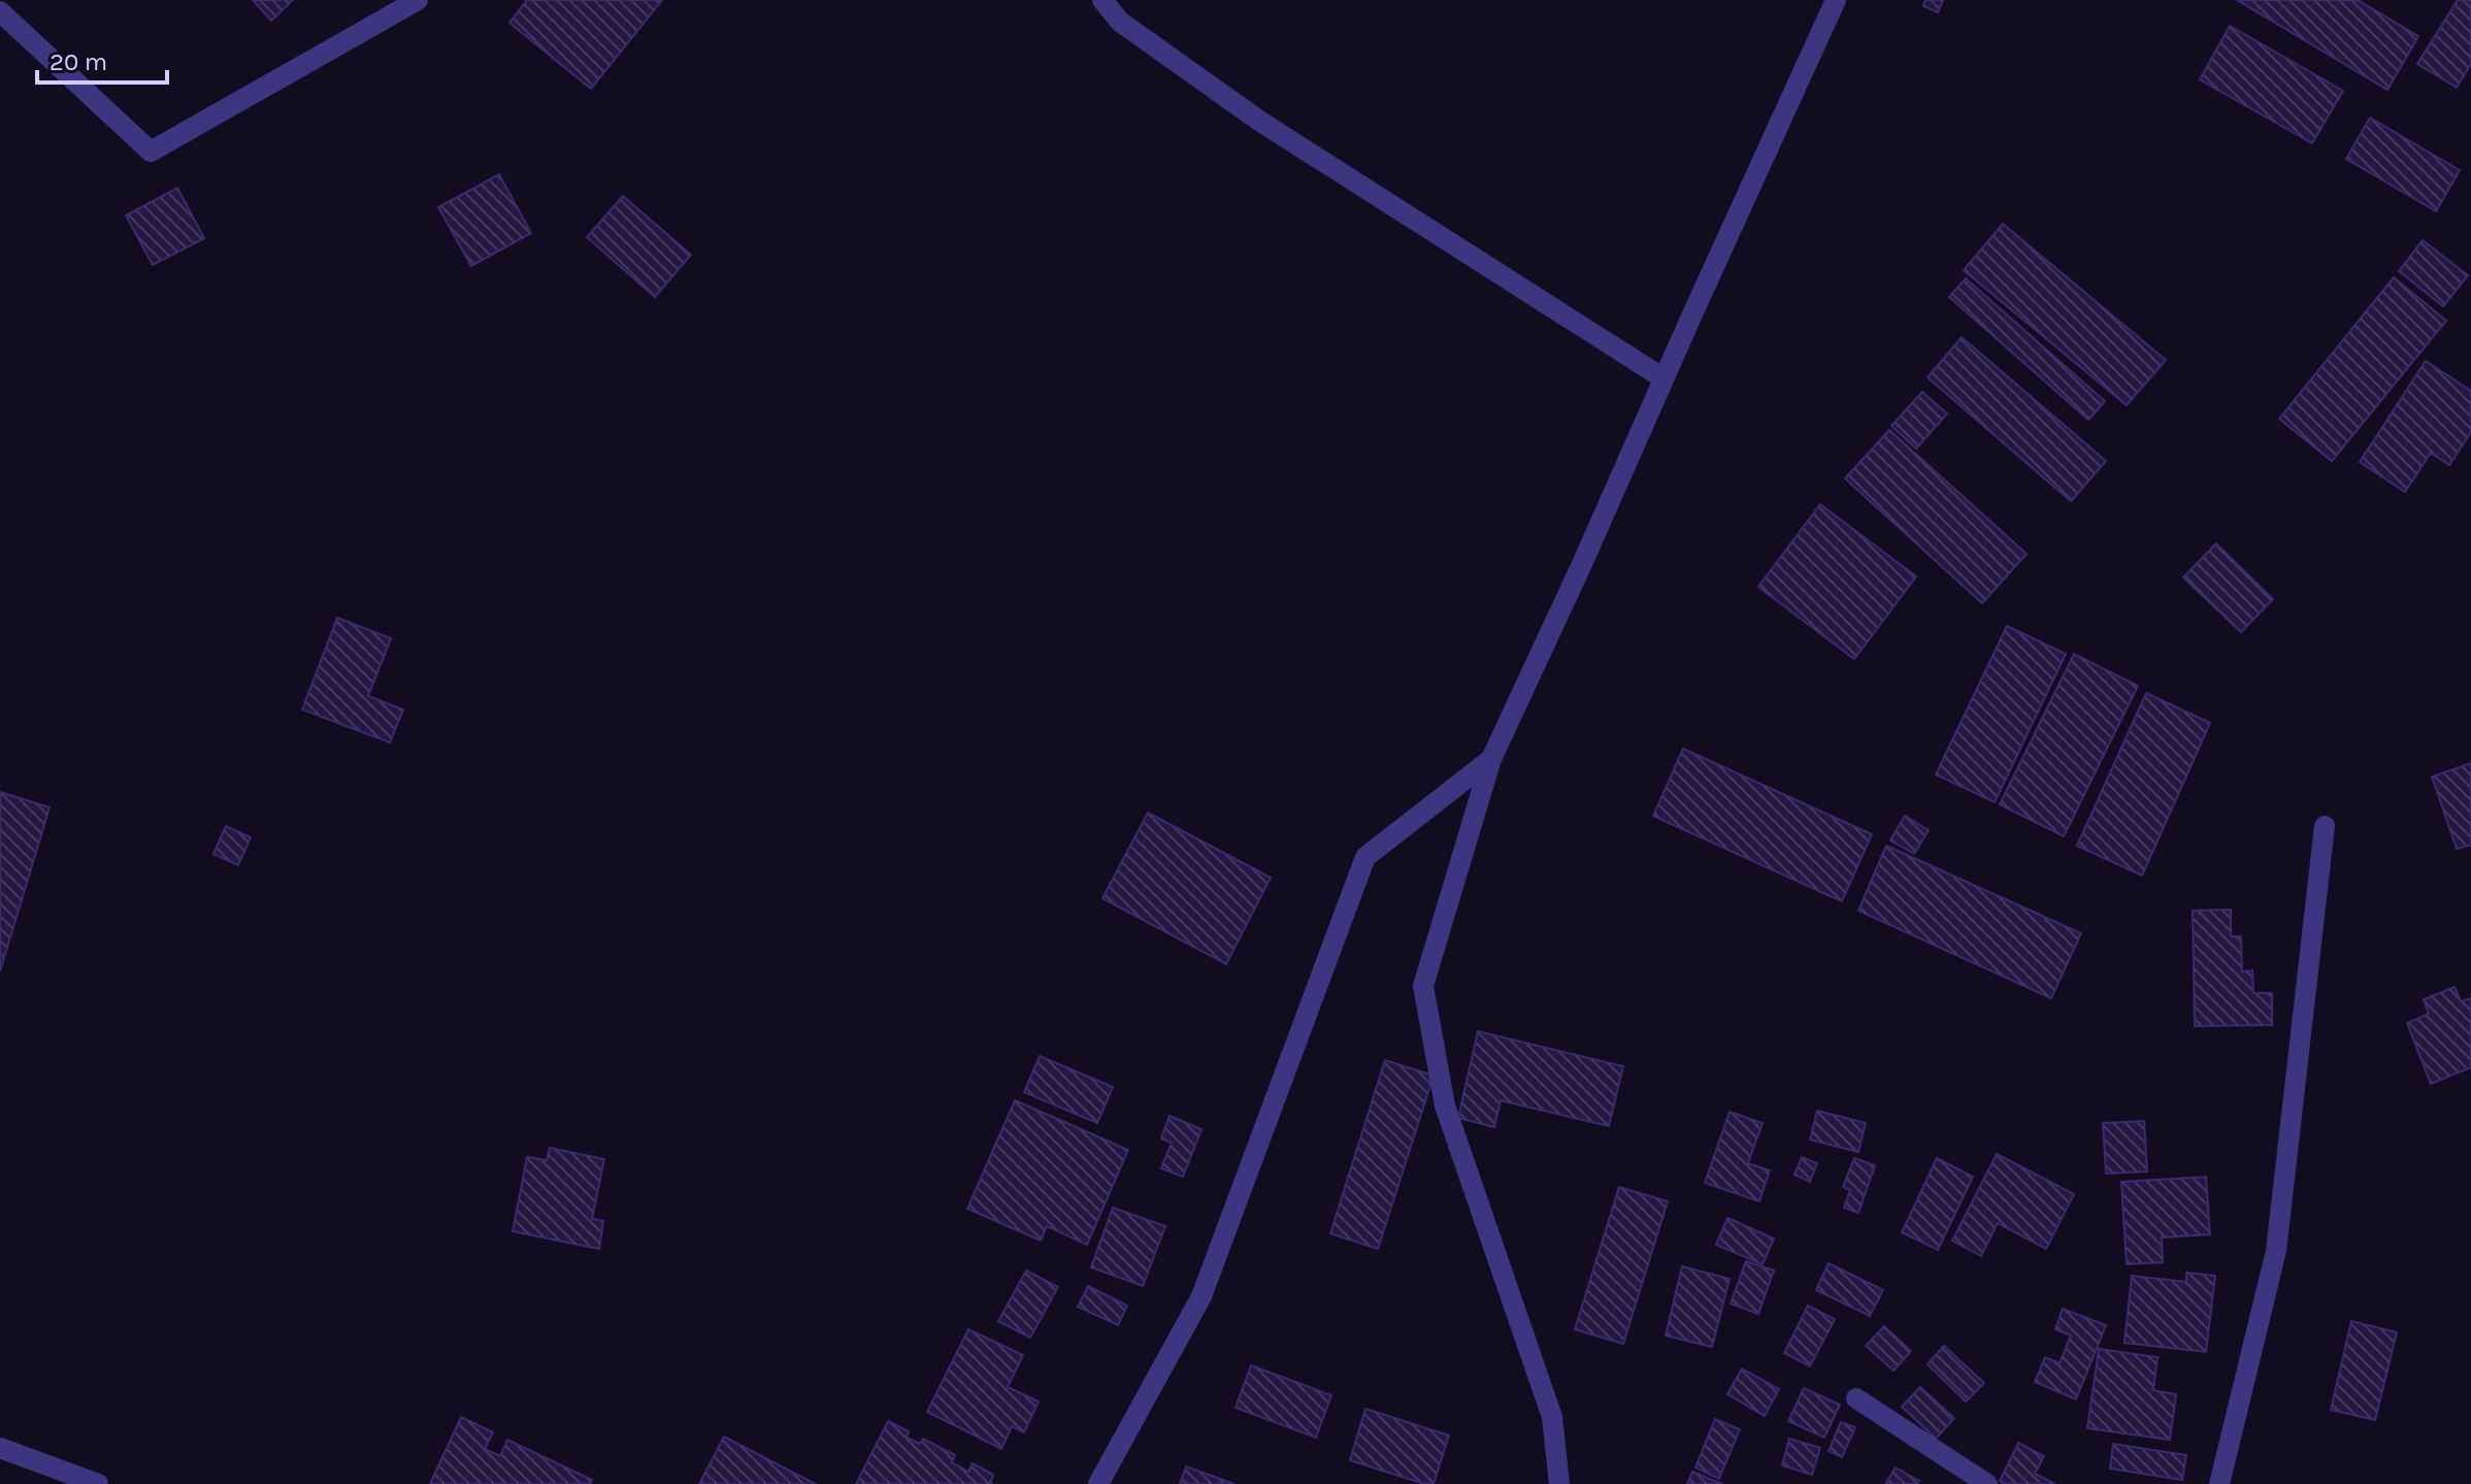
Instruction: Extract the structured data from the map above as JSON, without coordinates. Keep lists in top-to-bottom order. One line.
{"scale_bar":"20 m"}
